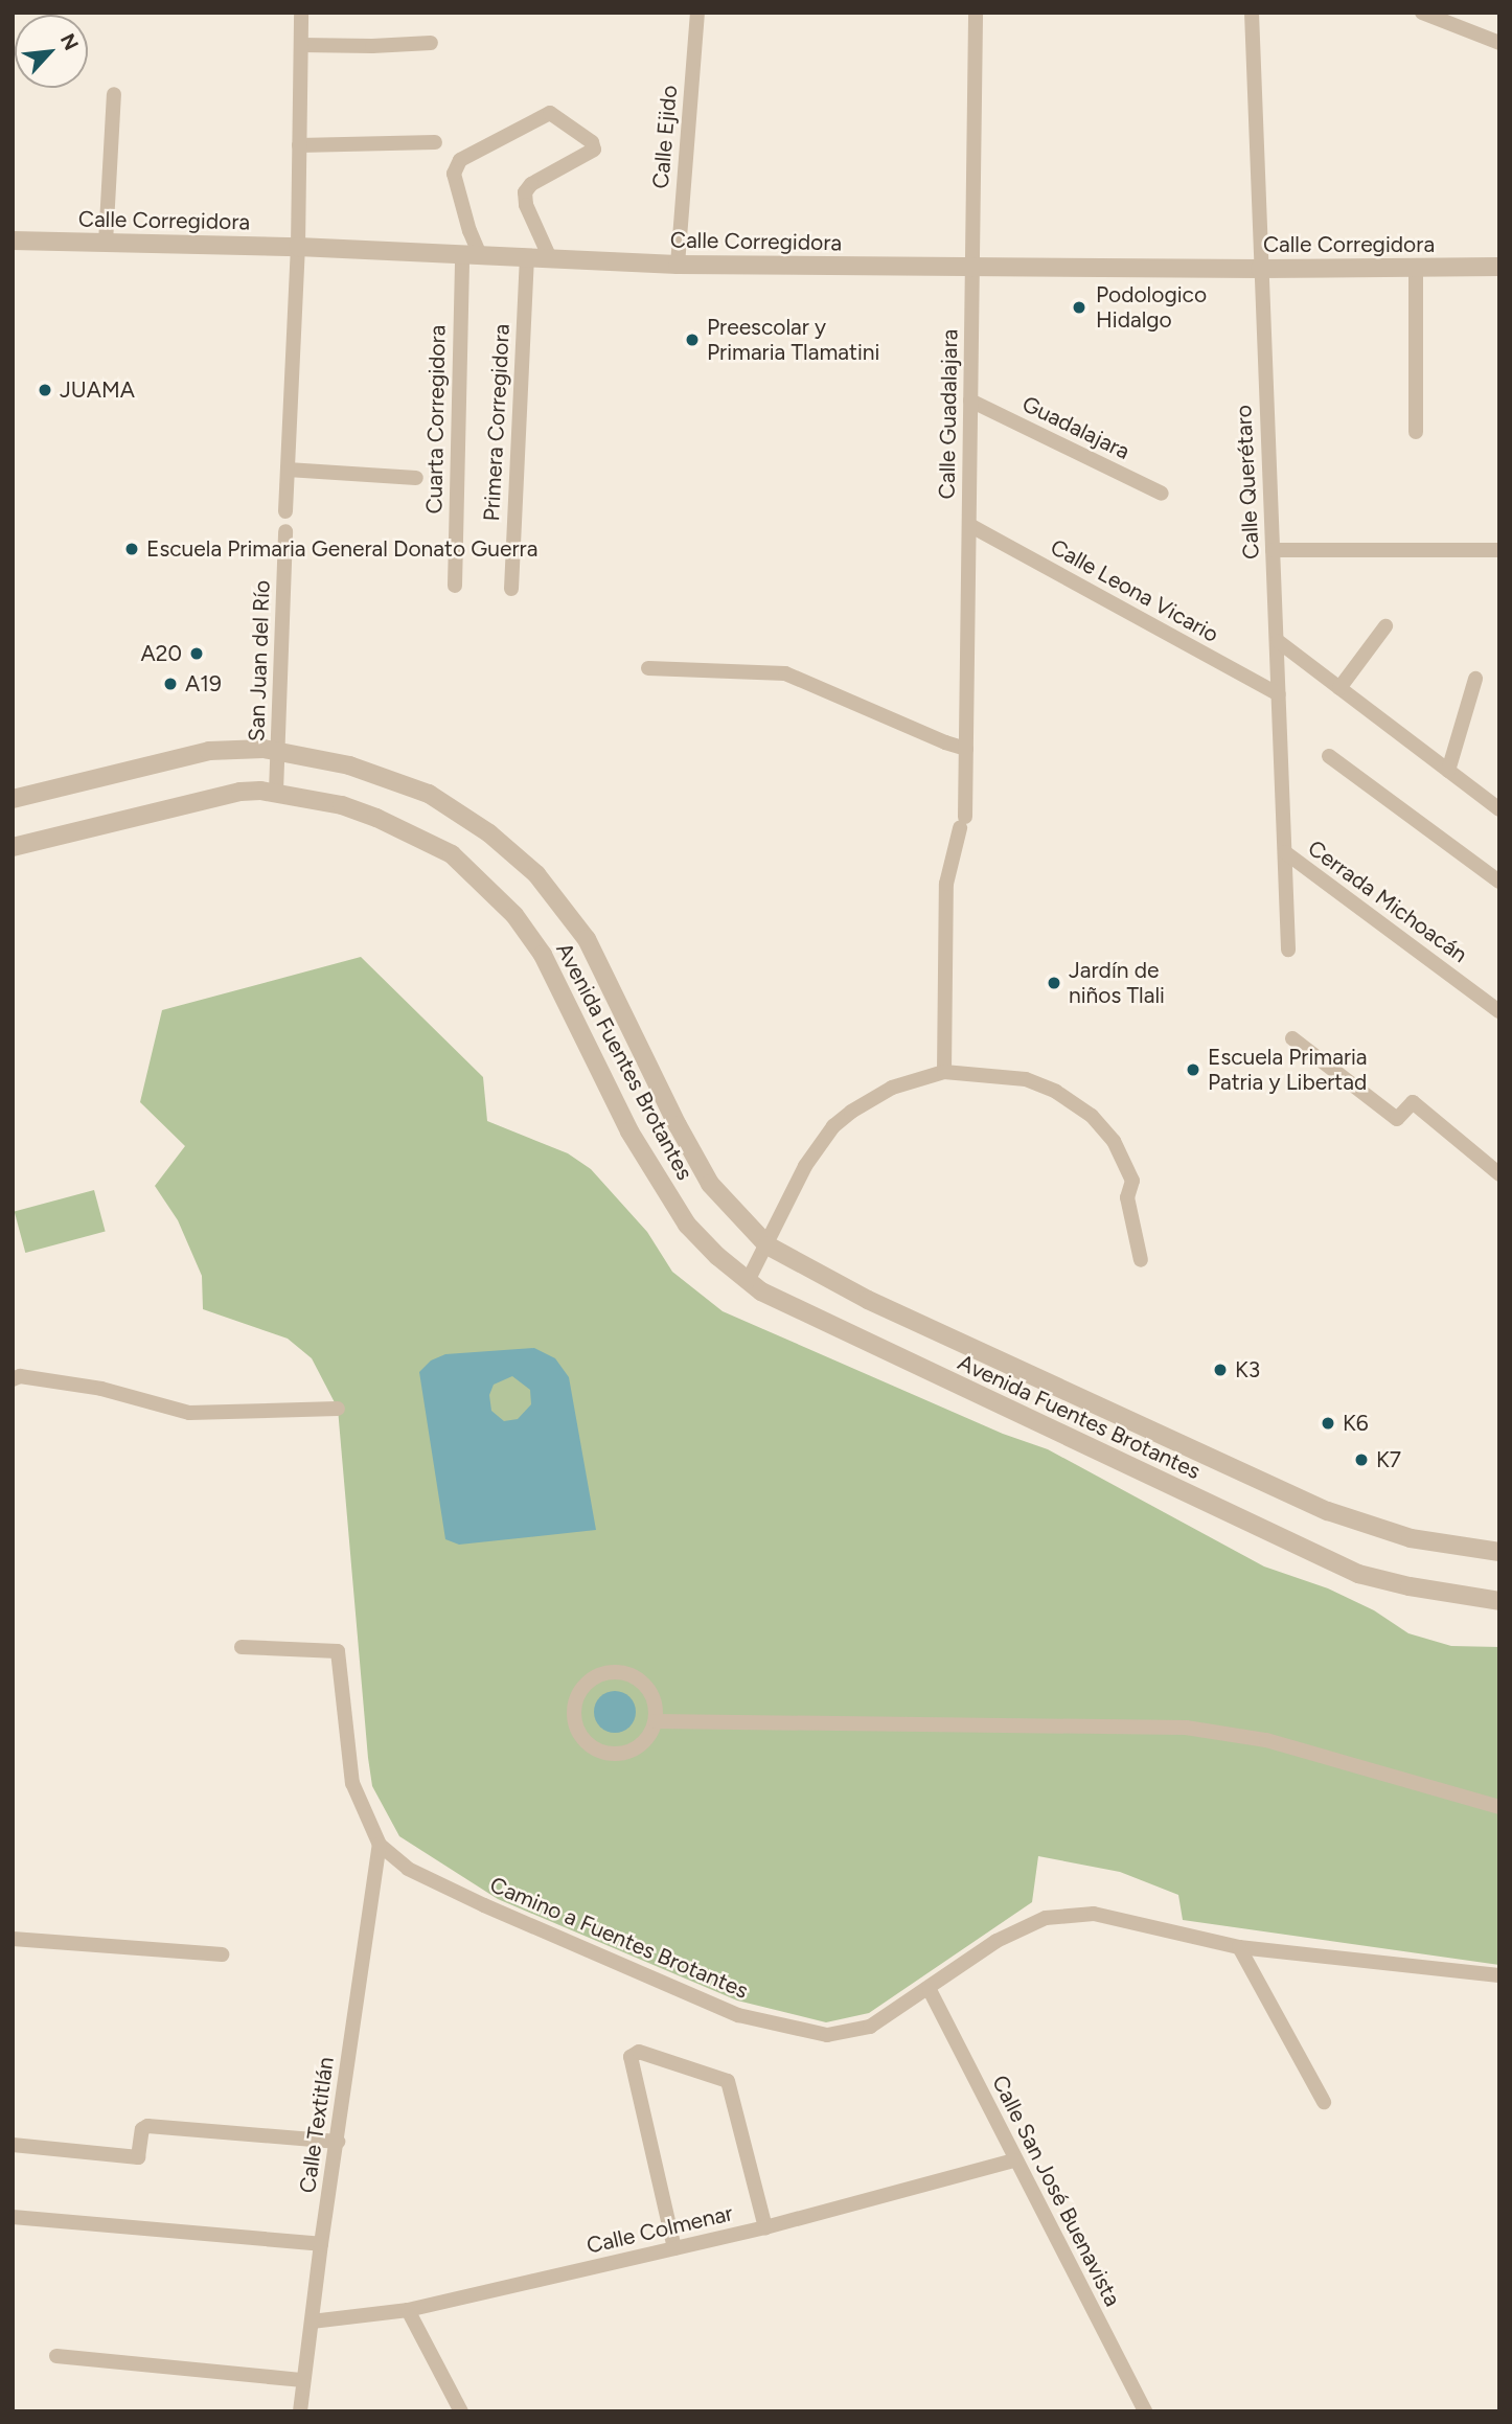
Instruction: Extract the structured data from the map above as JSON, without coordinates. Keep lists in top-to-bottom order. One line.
{"streets":{"street":["Calle Ejido","Calle Corregidora","Calle Guadalajara","Cuarta Corregidora","Primera Corregidora","Guadalajara","Calle Querétaro","Calle Leona Vicario","San Juan del Río","Cerrada Michoacán","Avenida Fuentes Brotantes","Camino a Fuentes Brotantes","Calle Textitlán","Calle San José Buenavista","Calle Colmenar"]},"crossings":[["Calle Ejido","Calle Corregidora"],["Calle Corregidora","Calle Guadalajara"],["Calle Corregidora","Cuarta Corregidora"],["Calle Corregidora","Primera Corregidora"],["Calle Corregidora","Calle Querétaro"],["Calle Guadalajara","Guadalajara"],["Calle Guadalajara","Calle Leona Vicario"],["Calle Querétaro","Calle Leona Vicario"],["Calle Querétaro","Cerrada Michoacán"],["San Juan del Río","Avenida Fuentes Brotantes"],["Camino a Fuentes Brotantes","Calle Textitlán"],["Camino a Fuentes Brotantes","Calle San José Buenavista"],["Calle Textitlán","Calle Colmenar"],["Calle San José Buenavista","Calle Colmenar"]],"places":["Podologico Hidalgo","Preescolar y Primaria Tlamatini","JUAMA","Escuela Primaria General Donato Guerra","A20","A19","Jardín de niños Tlali","Escuela Primaria Patria y Libertad","K3","K6","K7"],"north":"top right"}
